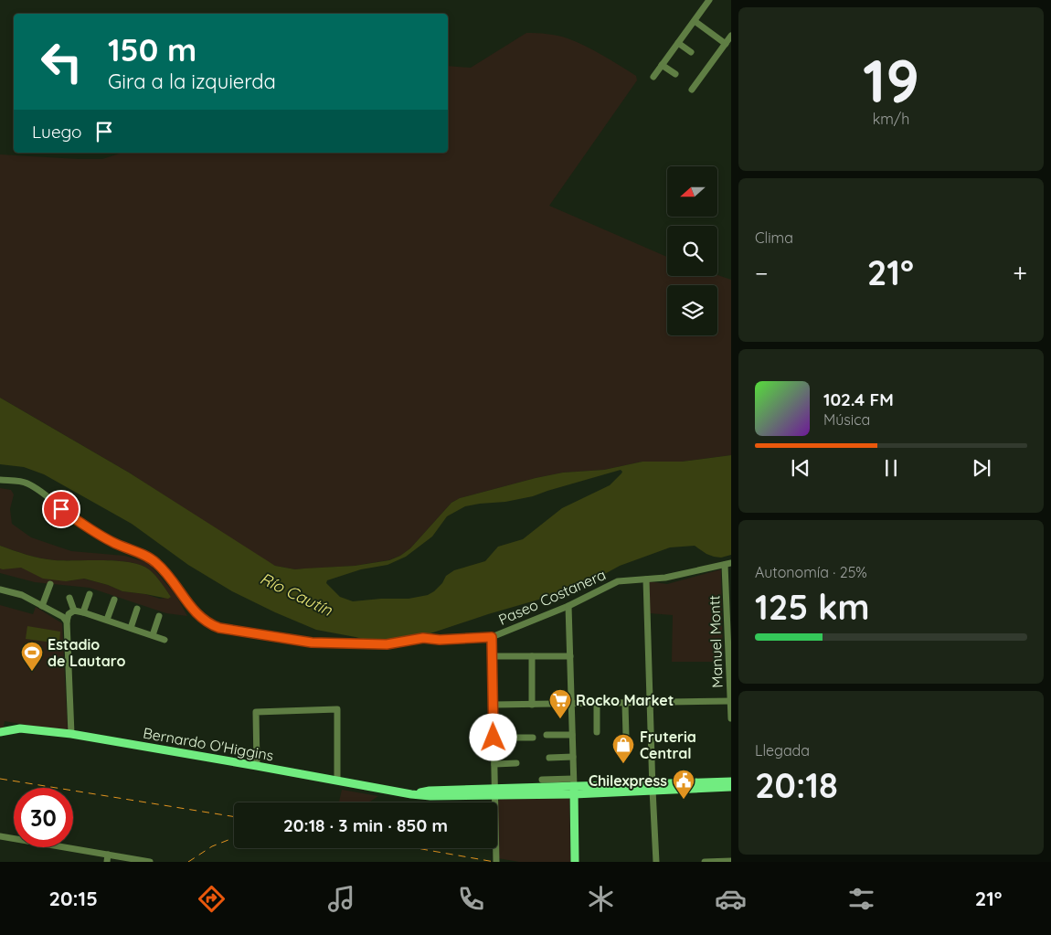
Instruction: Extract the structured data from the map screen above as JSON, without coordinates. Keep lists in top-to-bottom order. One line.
{"streets":{"main road":["Bernardo O'Higgins"],"street":["Paseo Costanera","Manuel Montt"]},"crossings":[["Paseo Costanera","Manuel Montt"]],"water":["Río Cautín"],"places":{"sports":["Estadio de Lautaro"],"supermarket":["Rocko Market"],"shop":["Fruteria Central"],"public building":["Chilexpress"]},"north":"left","page":{"tile":[["19","km/h"],"Clima",["Autonomía · 25%","125 km"],["Llegada","20:18"]],"turn":["150 m","Gira a la izquierda"],"then":"Luego","heat":["−","21°","+"],"song":["102.4 FM","Música"],"limit":"30","trip":"20:18 · 3 min · 850 m","tabs":["20:15","21°"]}}
